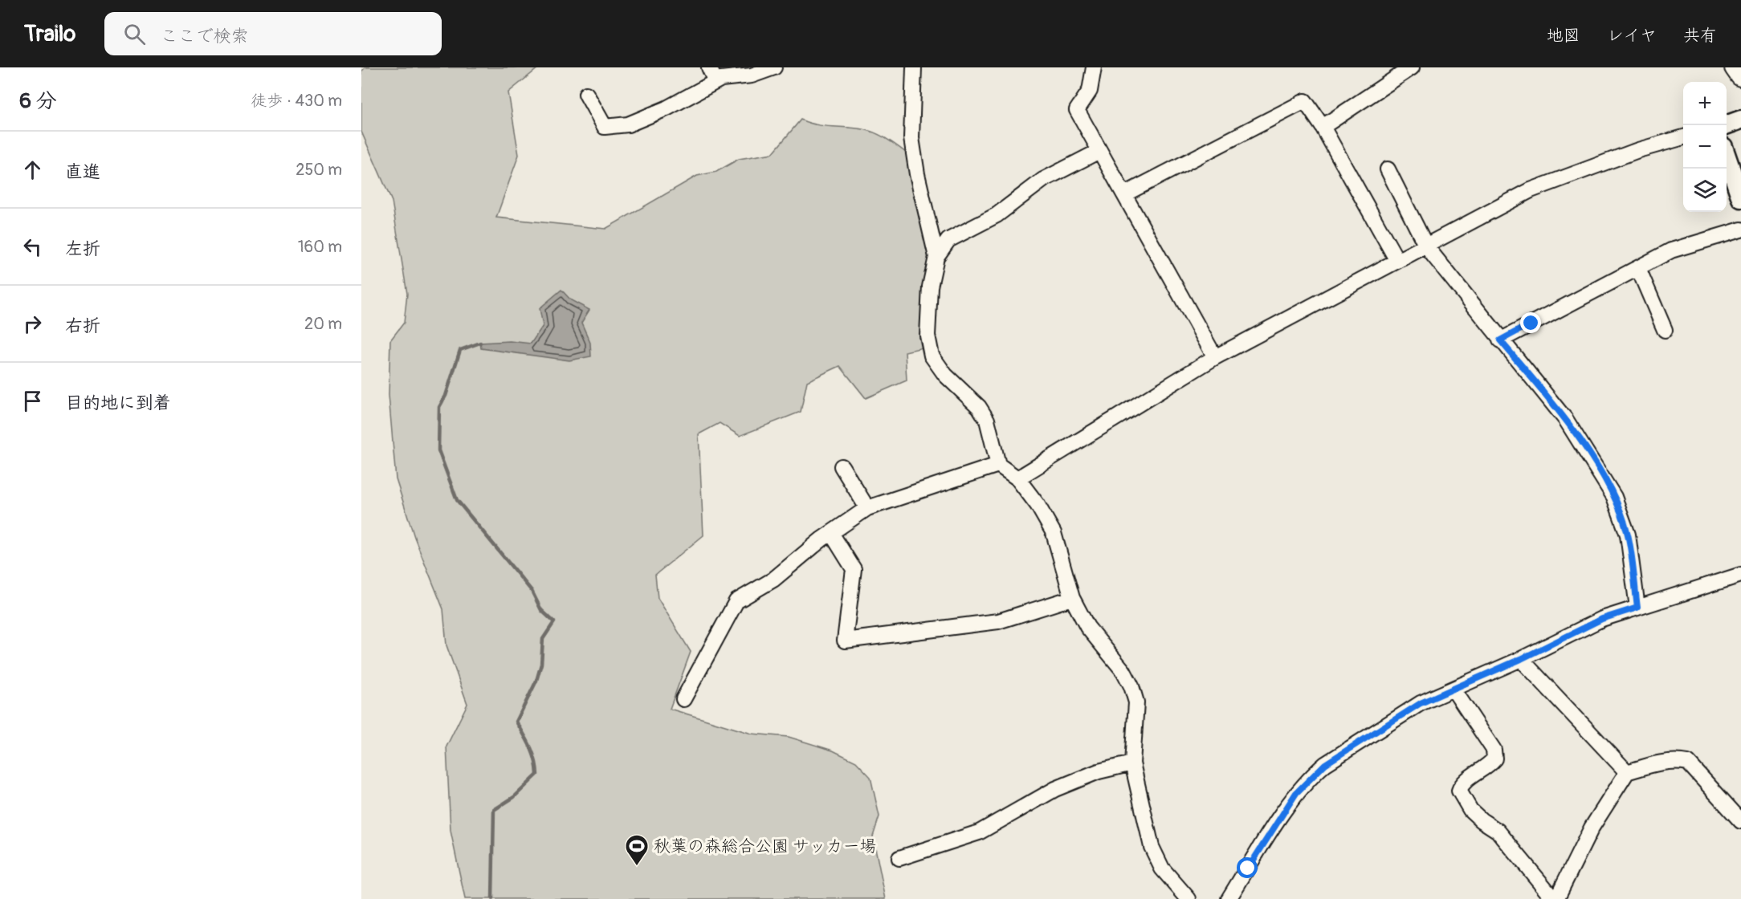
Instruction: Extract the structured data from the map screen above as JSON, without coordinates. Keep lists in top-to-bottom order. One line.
{"places":{"sports":["秋葉の森総合公園 サッカー場"]},"page":{"header":"Trailo","search":"ここで検索","nav":["地図","レイヤ","共有"],"heading":["6 分","徒歩 · 430 m"],"map_buttons":["+","−"],"list":[["直進","250 m"],["左折","160 m"],["右折","20 m"],"目的地に到着"]}}
